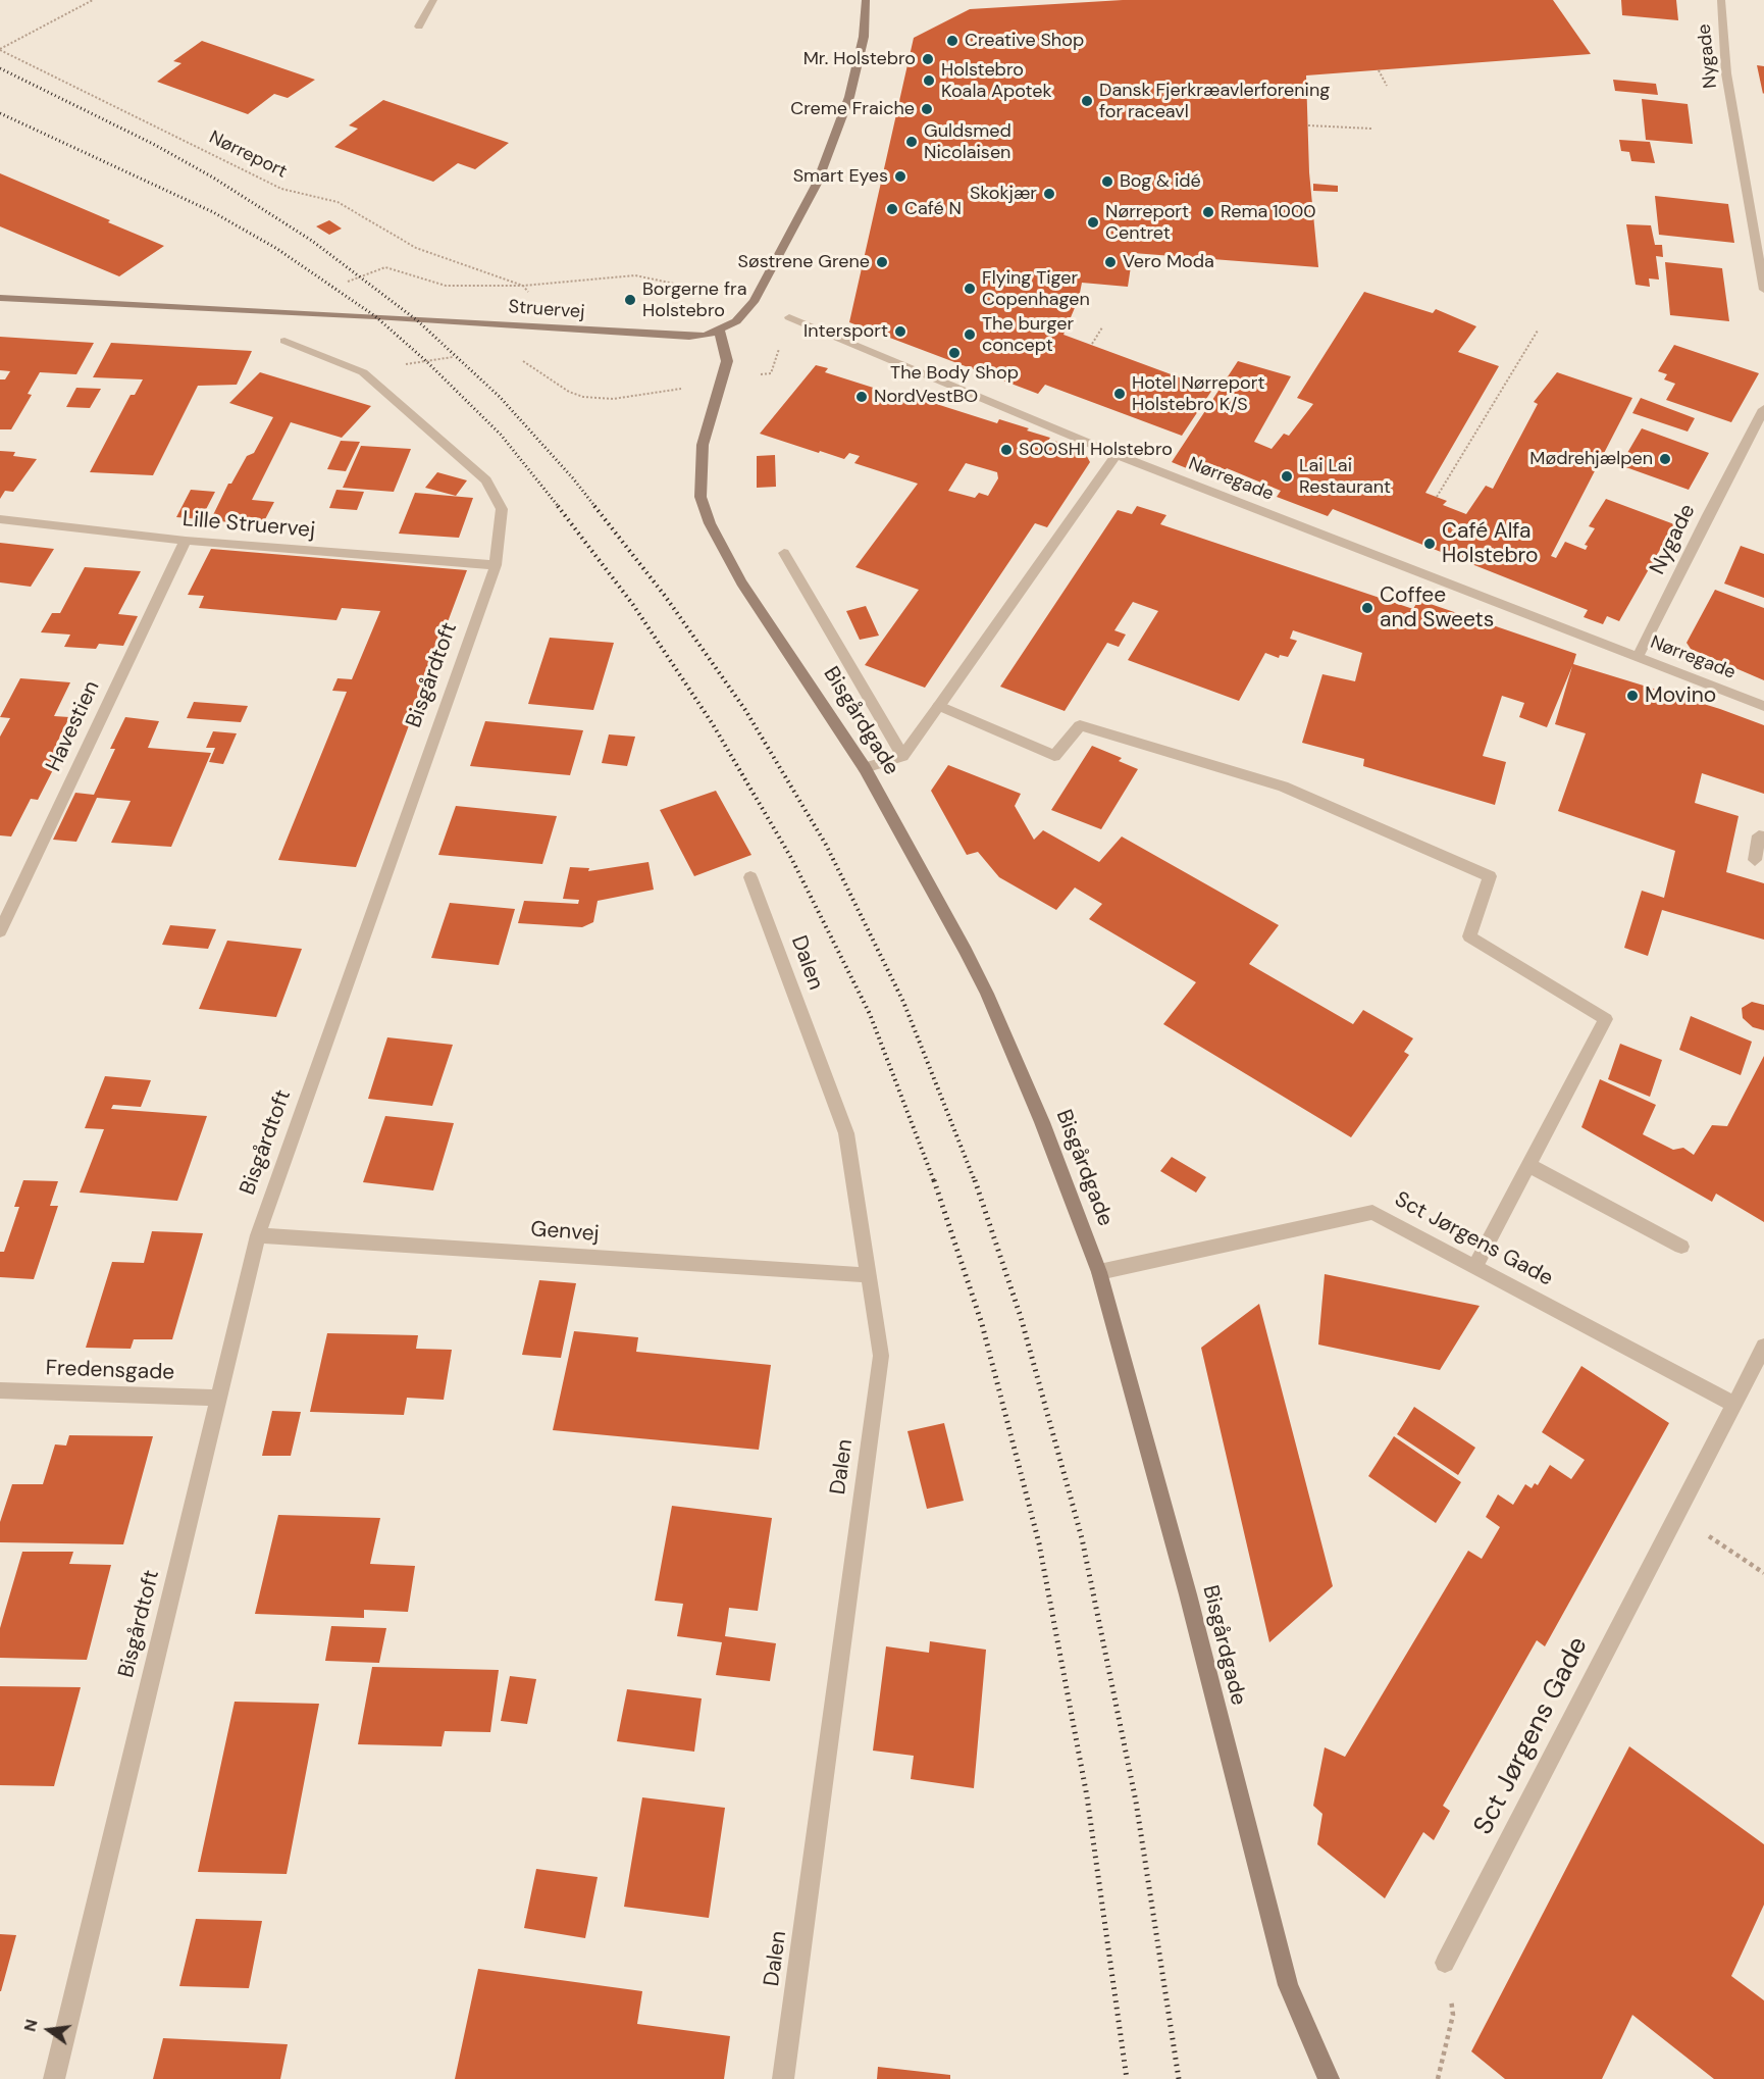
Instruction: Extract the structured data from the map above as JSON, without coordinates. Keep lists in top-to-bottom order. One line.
{"streets":{"street":["Nygade","Struervej","Nørregade","Lille Struervej","Bisgårdtoft","Bisgårdgade","Havestien","Dalen","Genvej","Sct Jørgens Gade","Fredensgade"],"path":["Nørreport"]},"crossings":[["Nygade","Nørregade"],["Struervej","Bisgårdgade"],["Lille Struervej","Bisgårdtoft"],["Lille Struervej","Havestien"],["Bisgårdtoft","Genvej"],["Bisgårdtoft","Fredensgade"],["Bisgårdgade","Sct Jørgens Gade"],["Dalen","Genvej"]],"places":["Creative Shop","Mr. Holstebro","Holstebro Koala Apotek","Dansk Fjerkræavlerforening for raceavl","Creme Fraiche","Guldsmed Nicolaisen","Smart Eyes","Bog & idé","Skokjær","Café N","Rema 1000","Nørreport Centret","Søstrene Grene","Vero Moda","Flying Tiger Copenhagen","Borgerne fra Holstebro","Intersport","The burger concept","The Body Shop","Hotel Nørreport Holstebro K/S","NordVestBO","SOOSHI Holstebro","Mødrehjælpen","Lai Lai Restaurant","Café Alfa Holstebro","Coffee and Sweets","Movino"],"north":"left"}
